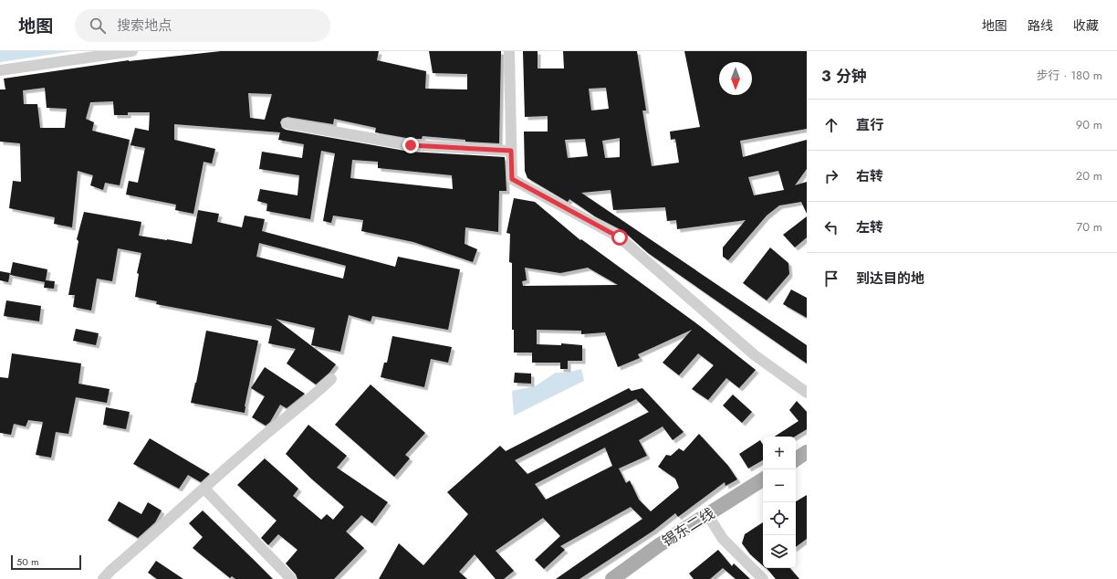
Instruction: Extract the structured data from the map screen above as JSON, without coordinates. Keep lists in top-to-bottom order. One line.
{"streets":{"main road":["锡东二线"]},"scale_bar":"50 m","north":"bottom","page":{"header":"地图","search":"搜索地点","nav":["地图","路线","收藏"],"heading":["3 分钟","步行 · 180 m"],"list":[["直行","90 m"],["右转","20 m"],["左转","70 m"],"到达目的地"],"map_buttons":["+","−"],"scale":"50 m"}}
